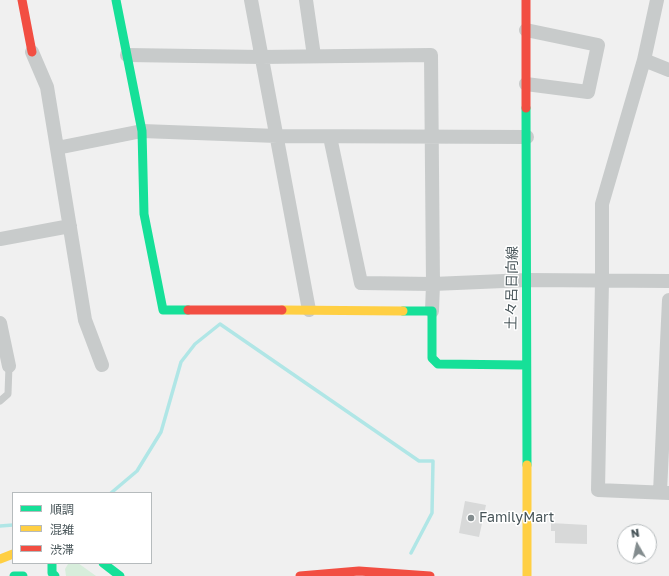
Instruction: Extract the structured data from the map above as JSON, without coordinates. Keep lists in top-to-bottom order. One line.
{"streets":{"main road":["土々呂日向線"]},"places":["FamilyMart"],"legend":["順調","混雑","渋滞"],"north":"top"}
